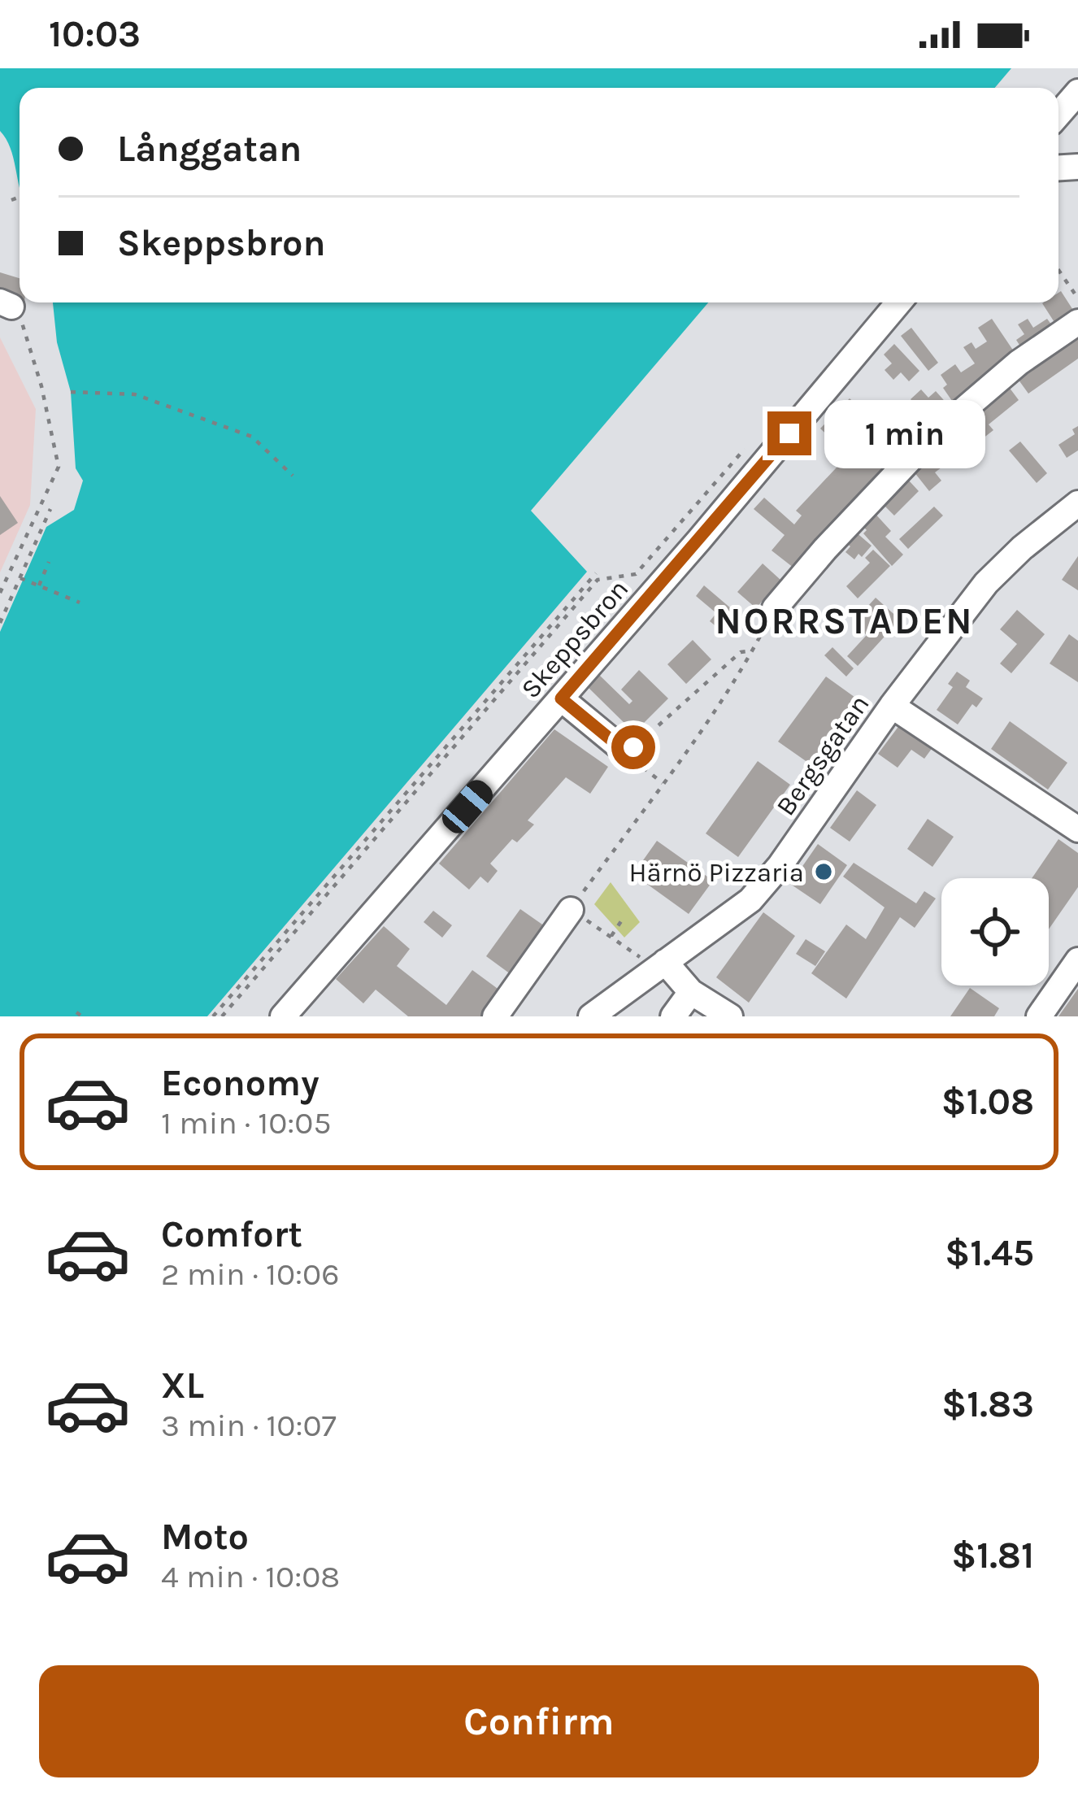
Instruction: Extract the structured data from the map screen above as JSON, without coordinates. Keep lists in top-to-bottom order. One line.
{"streets":{"street":["Skeppsbron","Bergsgatan"]},"districts":["NORRSTADEN"],"places":["Härnö Pizzaria"],"page":{"status":"10:03","banner":["Långgatan","Skeppsbron"],"bubble":"1 min","list":[{"name":"Economy","note":"1 min · 10:05","value":"$1.08"},{"name":"Comfort","note":"2 min · 10:06","value":"$1.45"},{"name":"XL","note":"3 min · 10:07","value":"$1.83"},{"name":"Moto","note":"4 min · 10:08","value":"$1.81"}],"buttons":"Confirm"}}
